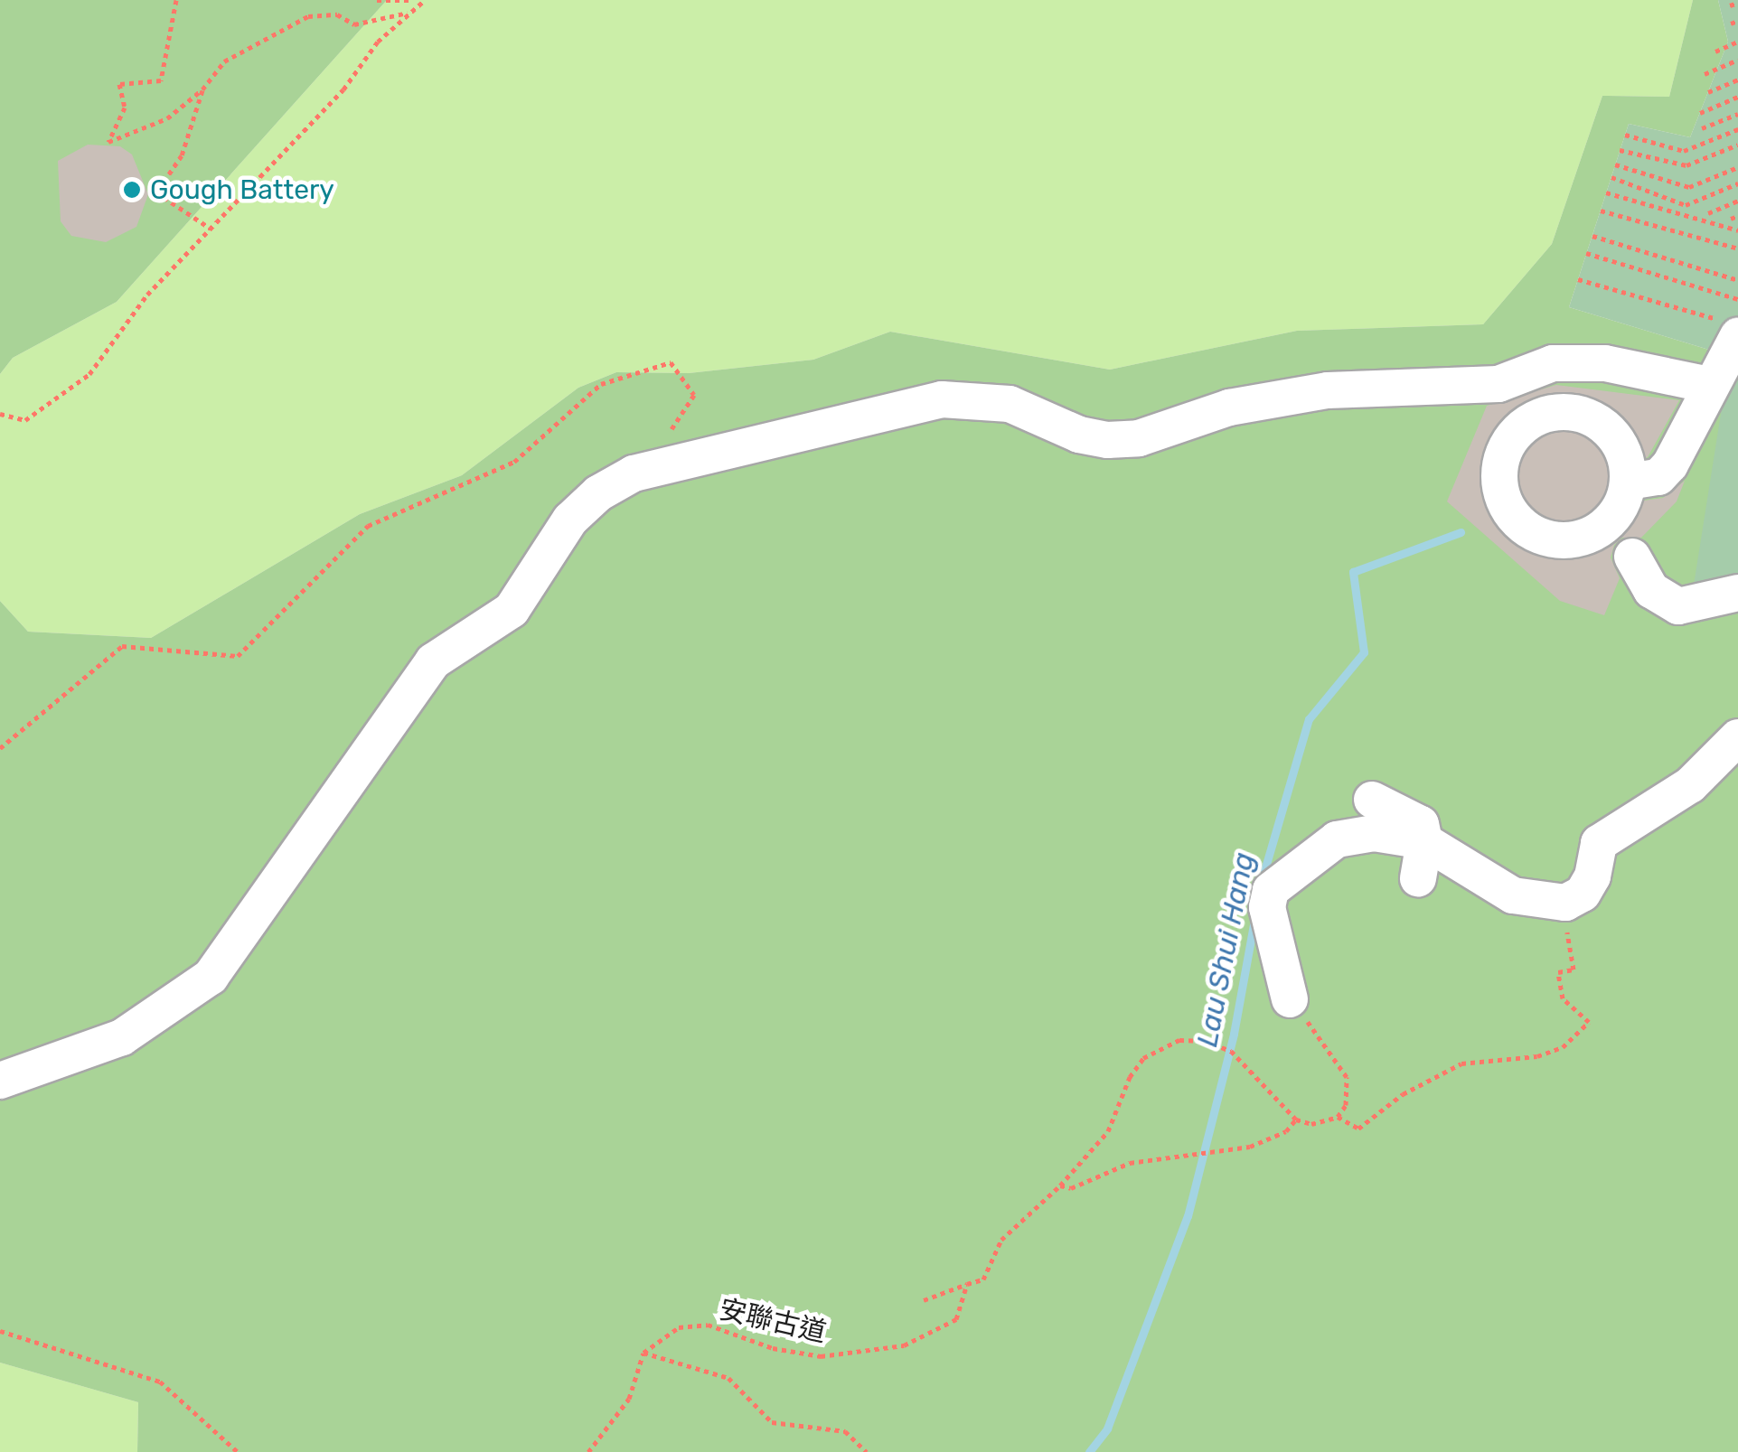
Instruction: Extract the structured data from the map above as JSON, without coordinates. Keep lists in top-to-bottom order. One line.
{"streets":{"path":["安聯古道"]},"water":["Lau Shui Hang"],"places":["Gough Battery"]}
